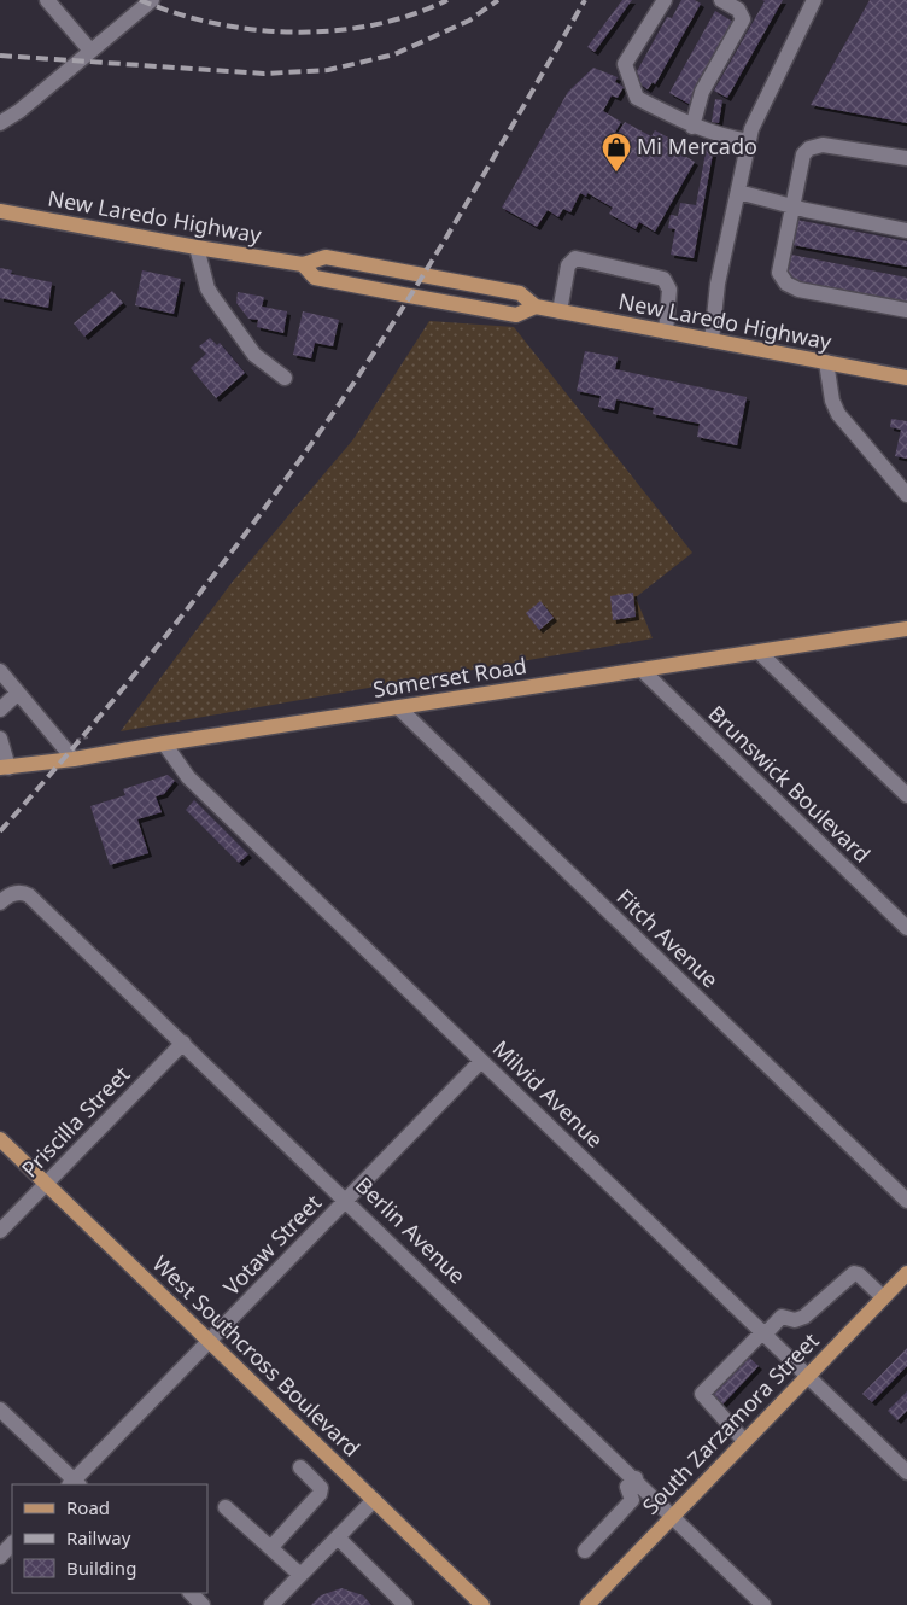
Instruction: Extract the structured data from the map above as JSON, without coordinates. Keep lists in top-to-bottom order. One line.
{"streets":{"main road":["New Laredo Highway","Somerset Road","West Southcross Boulevard","South Zarzamora Street"],"street":["Brunswick Boulevard","Fitch Avenue","Milvid Avenue","Priscilla Street","Berlin Avenue","Votaw Street"]},"crossings":[["Somerset Road","Brunswick Boulevard"],["Somerset Road","Fitch Avenue"],["Somerset Road","Milvid Avenue"],["Milvid Avenue","Votaw Street"],["Milvid Avenue","South Zarzamora Street"],["Priscilla Street","Berlin Avenue"],["Priscilla Street","West Southcross Boulevard"],["Berlin Avenue","Votaw Street"],["Berlin Avenue","South Zarzamora Street"],["Votaw Street","West Southcross Boulevard"]],"places":{"shop":["Mi Mercado"]},"legend":["Road","Railway","Building"]}
